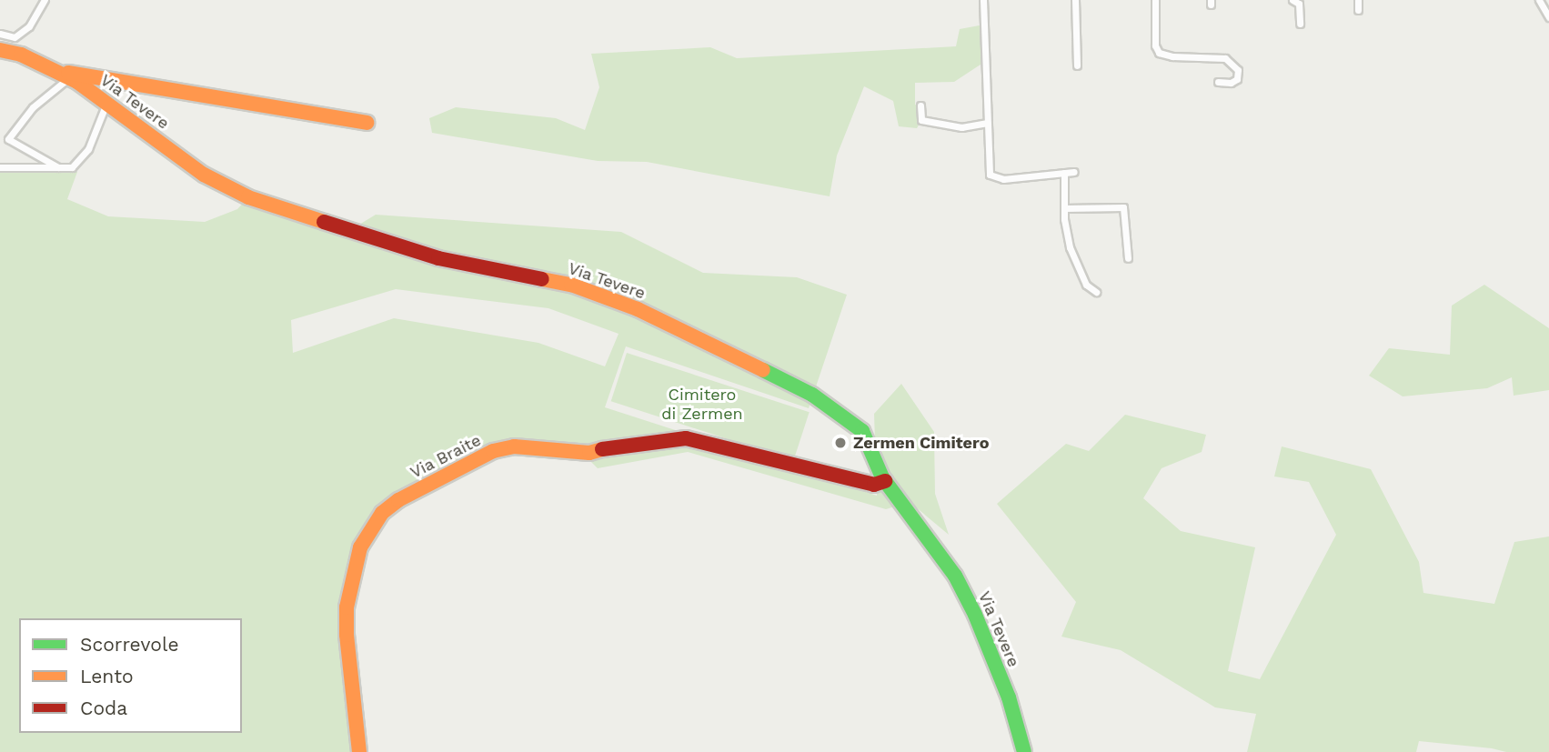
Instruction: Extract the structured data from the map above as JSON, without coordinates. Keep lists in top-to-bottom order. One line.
{"streets":{"main road":["Via Tevere","Via Braite"]},"crossings":[["Via Tevere","Via Braite"]],"parks":["Cimitero di Zermen"],"places":["Zermen Cimitero"],"legend":["Scorrevole","Lento","Coda"]}
